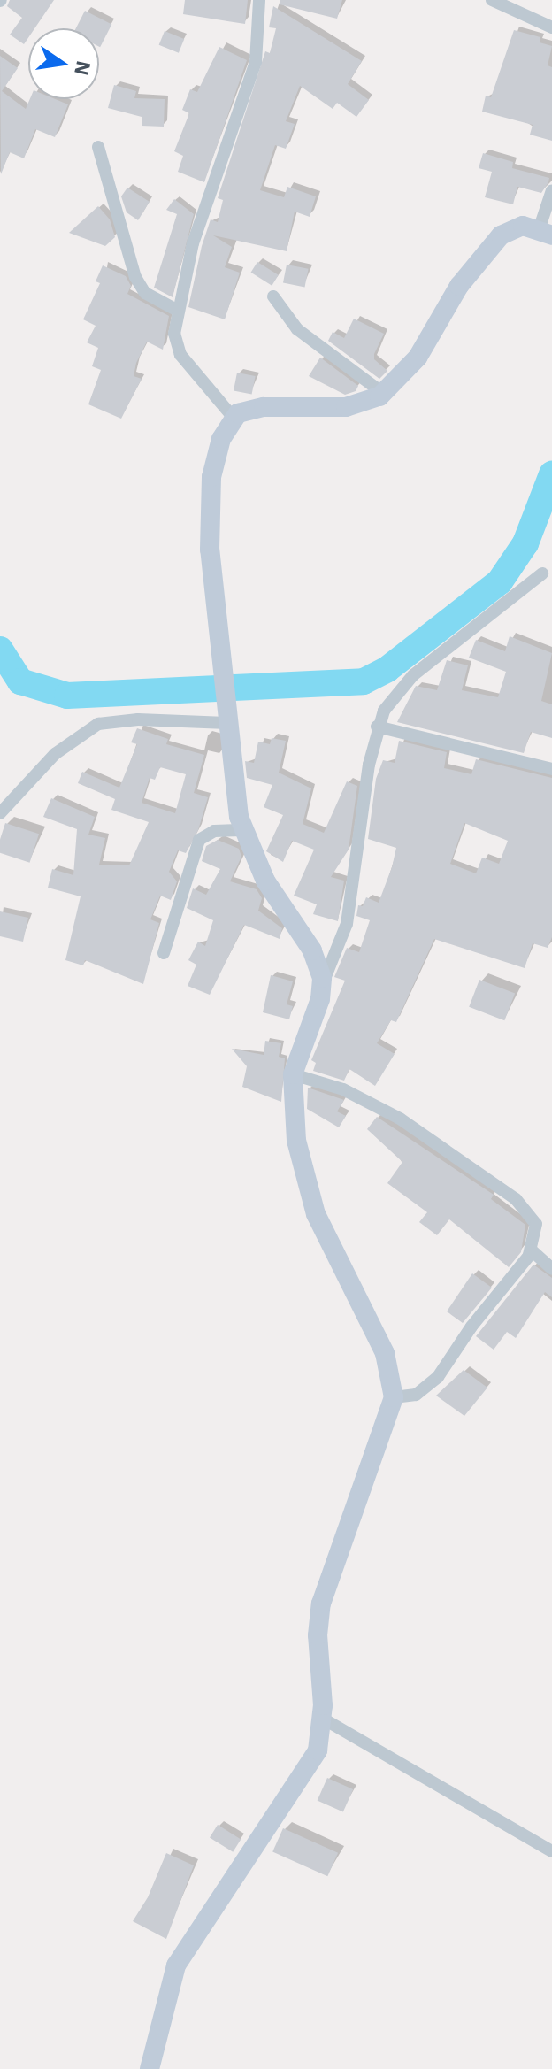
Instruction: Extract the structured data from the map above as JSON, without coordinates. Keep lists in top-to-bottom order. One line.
{"north":"right"}
